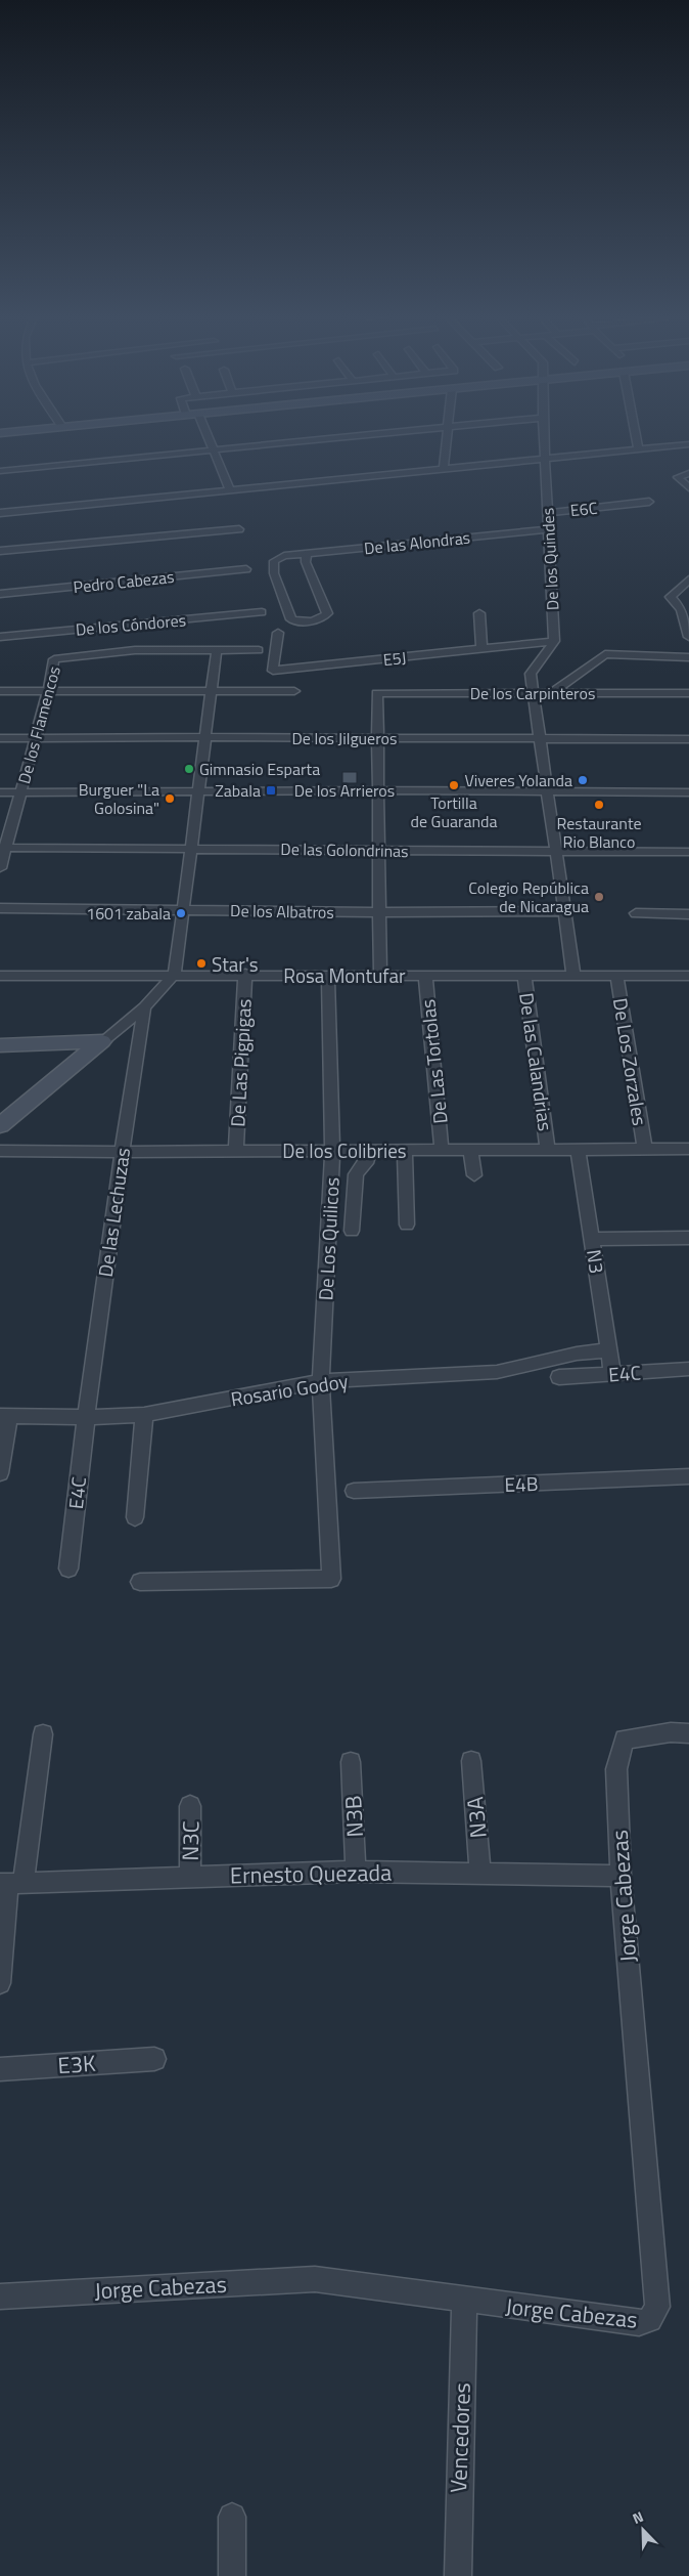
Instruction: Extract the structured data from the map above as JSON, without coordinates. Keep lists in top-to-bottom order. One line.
{"streets":{"street":["E6C","De las Alondras","De los Quindes","Pedro Cabezas","De los Cóndores","E5J","De los Carpinteros","De los Flamencos","De los Jilgueros","De los Arrieros","De las Golondrinas","De los Albatros","Rosa Montufar","De Las Tortolas","De las Calandrias","De Los Zorzales","De Las Pigpigas","De los Colibries","De las Lechuzas","De Los Quilicos","N3","E4C","Rosario Godoy","E4B","N3B","N3A","N3C","Ernesto Quezada","Jorge Cabezas","E3K","Vencedores"]},"crossings":[["E6C","De los Quindes"],["De las Alondras","De los Quindes"],["De los Quindes","E5J"],["De los Carpinteros","De los Jilgueros"],["De los Flamencos","De los Jilgueros"],["De los Flamencos","De los Arrieros"],["De los Flamencos","De las Golondrinas"],["Rosa Montufar","De Las Tortolas"],["Rosa Montufar","De las Calandrias"],["Rosa Montufar","De Los Zorzales"],["Rosa Montufar","De Las Pigpigas"],["Rosa Montufar","De Los Quilicos"],["De Las Tortolas","De los Colibries"],["De las Calandrias","De los Colibries"],["De Los Zorzales","De los Colibries"],["De Las Pigpigas","De los Colibries"],["De los Colibries","De las Lechuzas"],["De los Colibries","De Los Quilicos"],["De los Colibries","N3"],["De las Lechuzas","E4C"],["De las Lechuzas","Rosario Godoy"],["De Los Quilicos","Rosario Godoy"],["N3","E4C"],["N3","Rosario Godoy"],["E4C","Rosario Godoy"],["N3B","Ernesto Quezada"],["N3A","Ernesto Quezada"],["N3C","Ernesto Quezada"],["Ernesto Quezada","Jorge Cabezas"],["Jorge Cabezas","Vencedores"]],"places":{"other":["Gimnasio Esparta","Viveres Yolanda","Tortilla de Guaranda","Burguer \"La Golosina\"","Restaurante Rio Blanco","Colegio República de Nicaragua","1601 zabala","Star's"],"transit":["Zabala"]},"north":"top left"}
